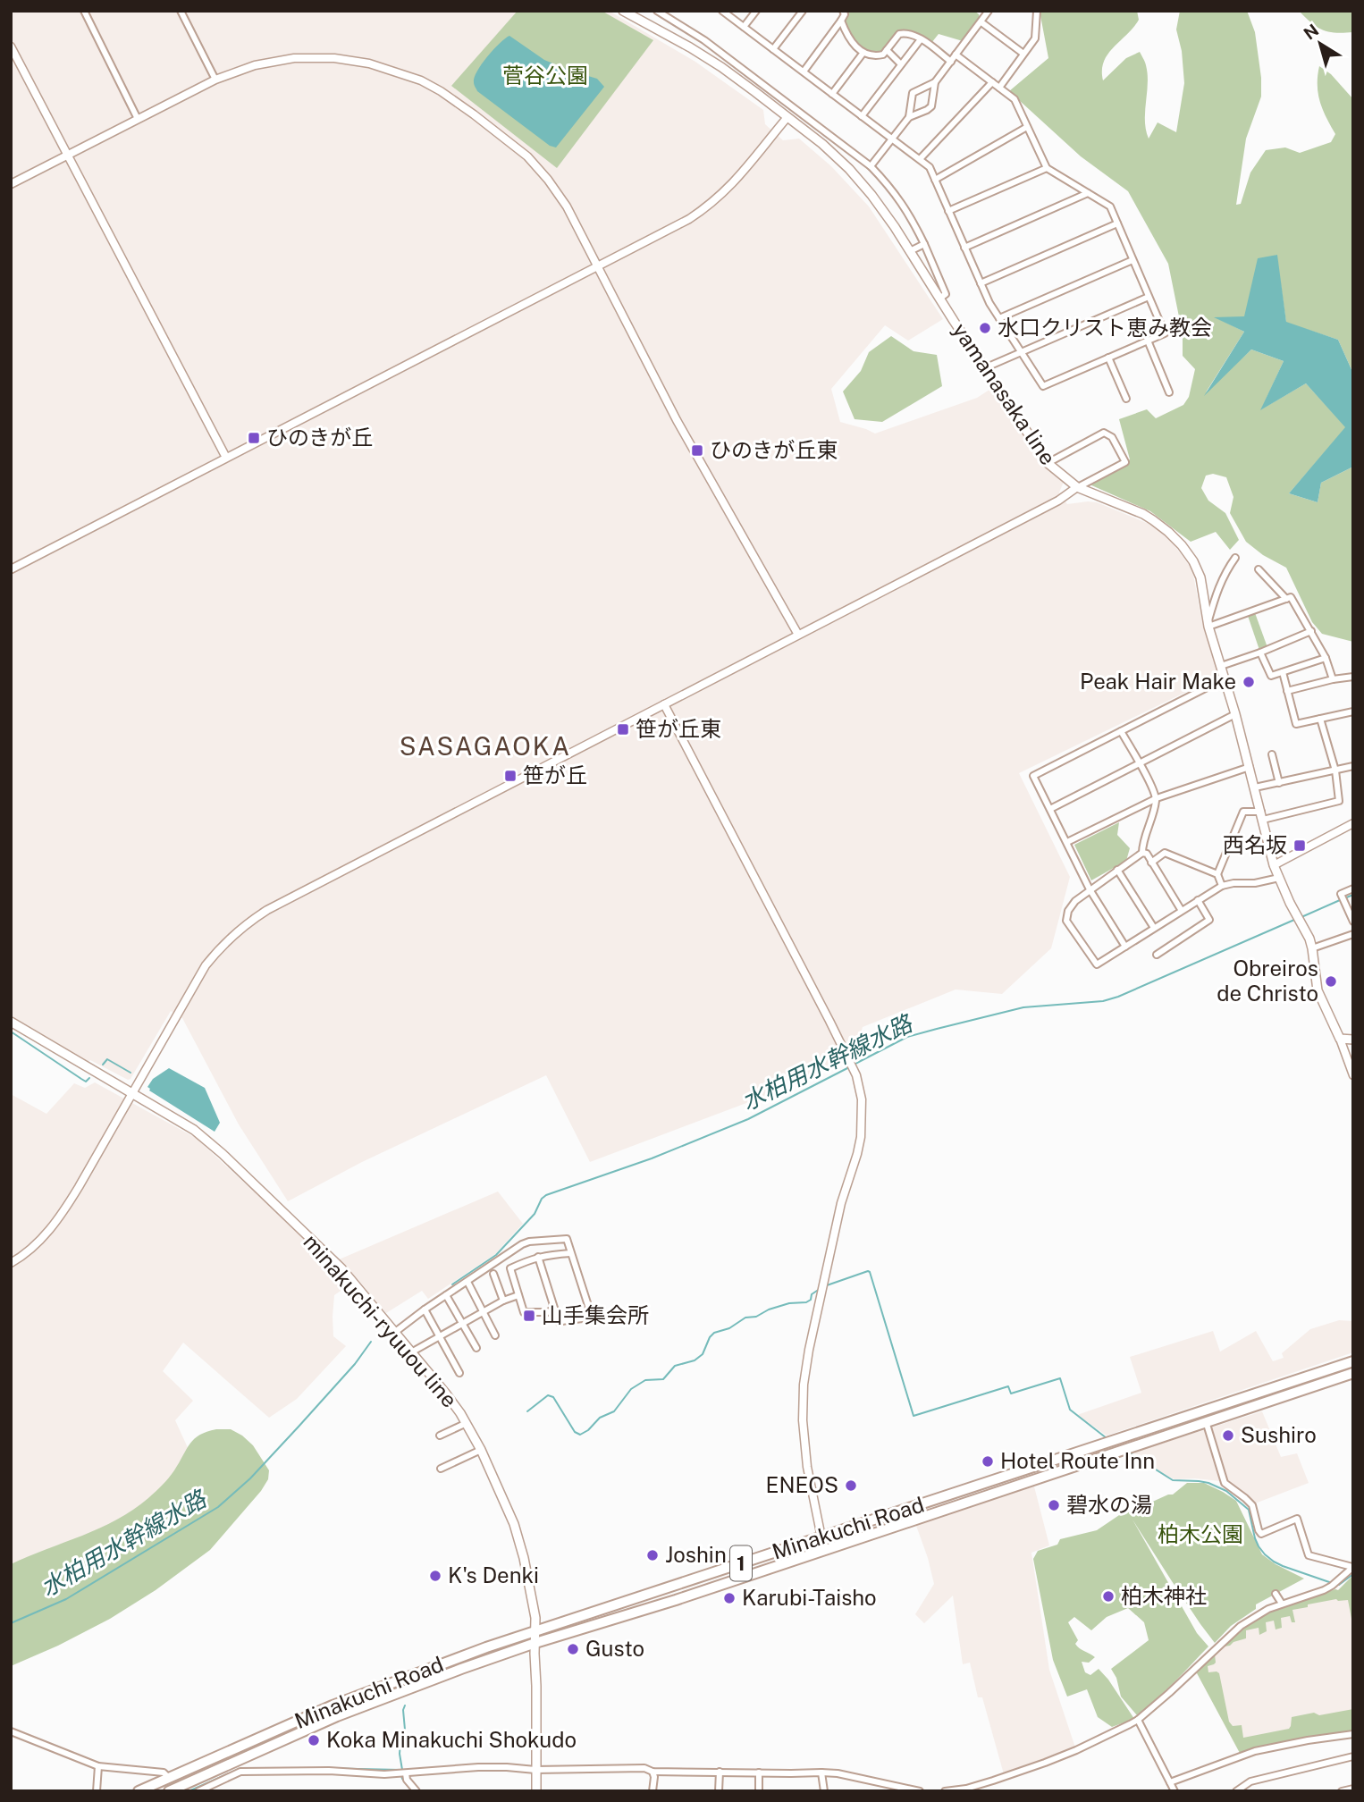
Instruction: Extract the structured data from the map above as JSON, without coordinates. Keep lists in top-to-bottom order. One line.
{"streets":{"highway":["Minakuchi Road","1"],"main road":["yamanasaka line","minakuchi-ryuuou line"]},"crossings":[["minakuchi-ryuuou line","Minakuchi Road"]],"districts":["SASAGAOKA"],"water":["水柏用水幹線水路"],"parks":["菅谷公園","柏木公園"],"places":{"other":["水口クリスト恵み教会","Peak Hair Make","Obreiros de Christo","Sushiro","Hotel Route Inn","ENEOS","碧水の湯","Joshin","K's Denki","柏木神社","Karubi-Taisho","Gusto","Koka Minakuchi Shokudo"],"transit":["ひのきが丘","ひのきが丘東","笹が丘東","笹が丘","西名坂","山手集会所"]},"north":"top left"}
